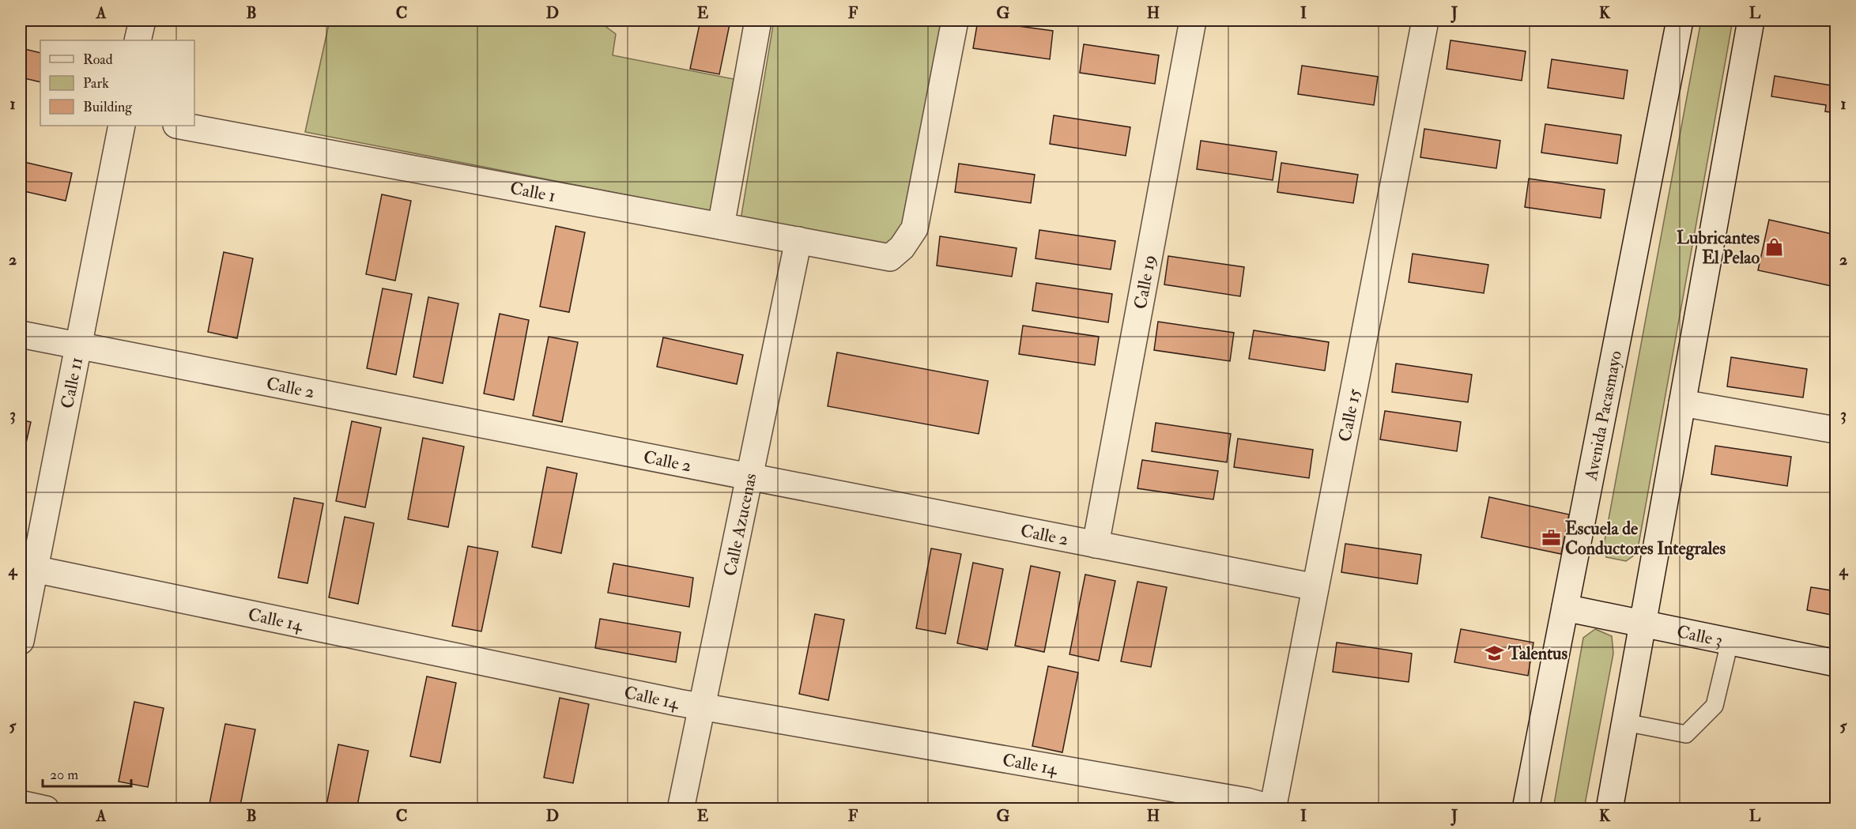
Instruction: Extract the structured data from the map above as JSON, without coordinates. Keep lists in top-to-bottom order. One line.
{"streets":{"street":["Calle 1","Calle 19","Calle 11","Calle 2","Calle 15","Avenida Pacasmayo","Calle Azucenas","Calle 14","Calle 3"]},"crossings":[["Calle 1","Calle Azucenas"],["Calle 19","Calle 2"],["Calle 11","Calle 2"],["Calle 11","Calle 14"],["Calle 2","Calle 15"],["Calle 2","Calle Azucenas"],["Calle 15","Calle 14"],["Avenida Pacasmayo","Calle 3"],["Calle Azucenas","Calle 14"]],"places":{"shop":["Lubricantes El Pelao"],"office":["Escuela de Conductores Integrales"],"school or university":["Talentus"]},"legend":["Road","Park","Building"],"scale_bar":"20 m","grid":{"columns":["A","B","C","D","E","F","G","H","I","J","K","L"],"rows":["1","2","3","4","5"]}}
